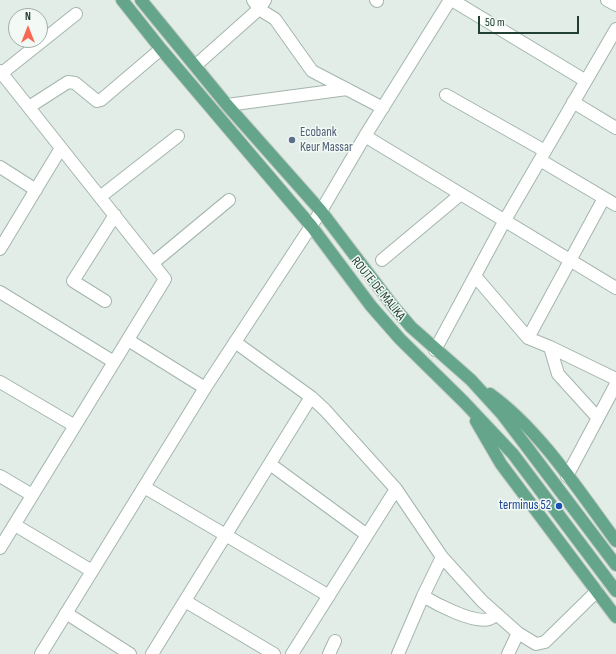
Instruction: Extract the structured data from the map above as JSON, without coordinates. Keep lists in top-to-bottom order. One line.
{"streets":{"main road":["ROUTE DE MALIKA"]},"places":["Ecobank Keur Massar","terminus 52"],"scale_bar":"50 m","north":"top"}
